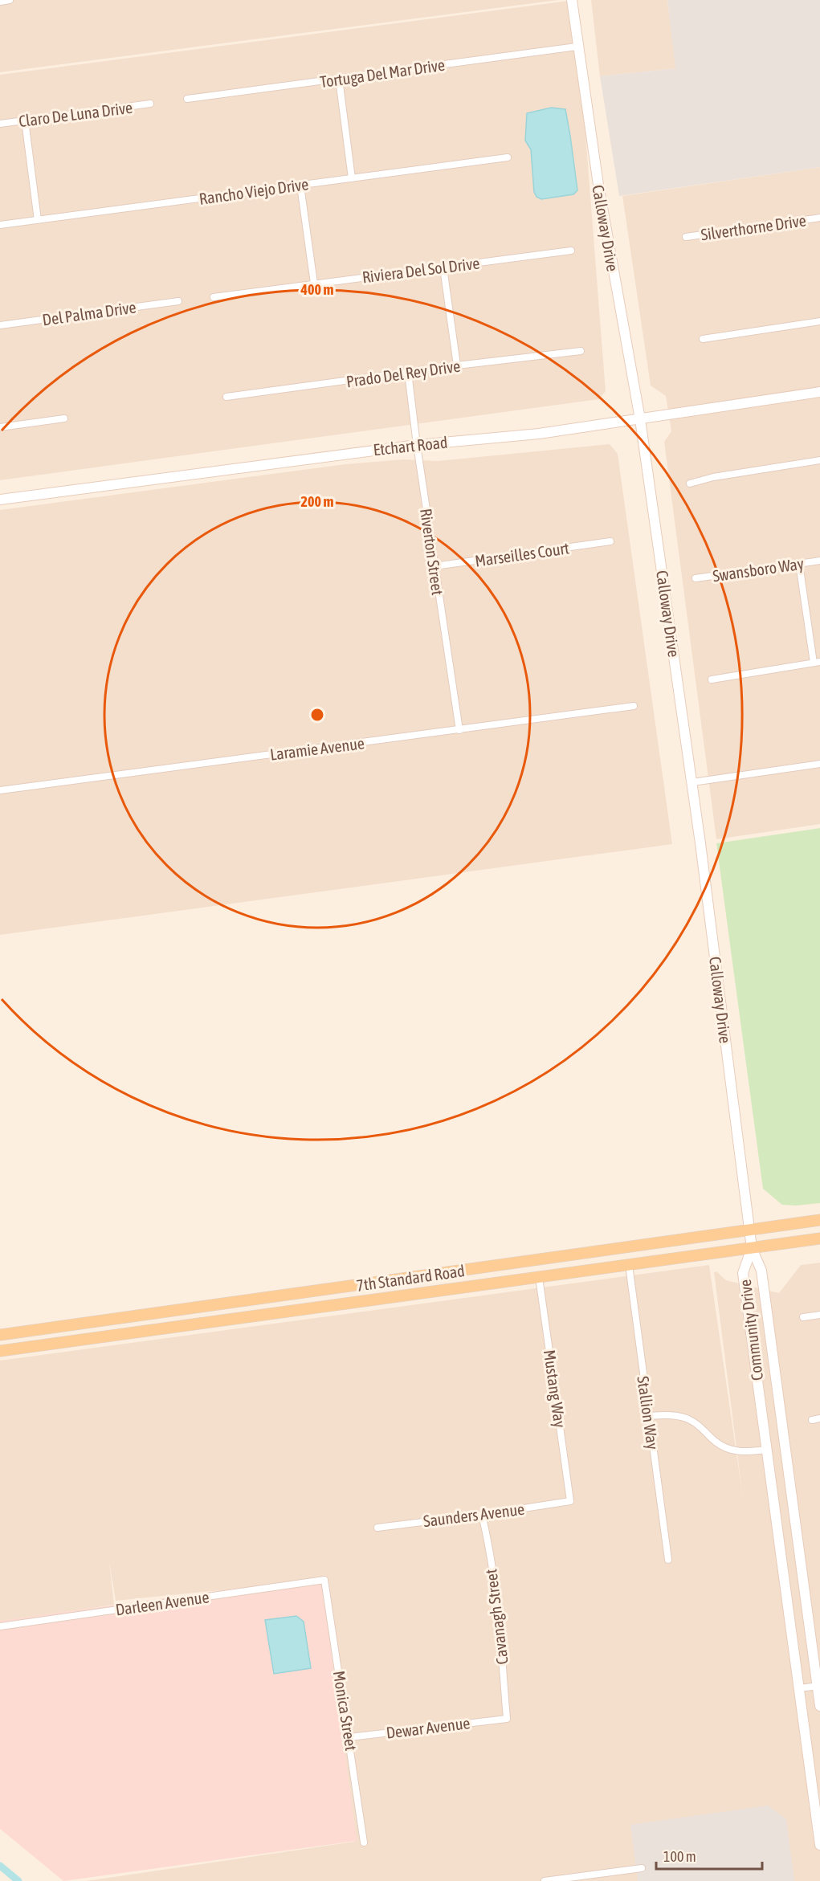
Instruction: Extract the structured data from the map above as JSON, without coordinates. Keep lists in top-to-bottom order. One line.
{"streets":{"main road":["7th Standard Road"],"street":["Tortuga Del Mar Drive","Claro De Luna Drive","Rancho Viejo Drive","Silverthorne Drive","Calloway Drive","Riviera Del Sol Drive","Del Palma Drive","Prado Del Rey Drive","Etchart Road","Riverton Street","Marseilles Court","Swansboro Way","Laramie Avenue","Community Drive","Mustang Way","Stallion Way","Saunders Avenue","Darleen Avenue","Cavanagh Street","Monica Street","Dewar Avenue"]},"crossings":[["Tortuga Del Mar Drive","Calloway Drive"],["Calloway Drive","Etchart Road"],["Calloway Drive","7th Standard Road"],["Calloway Drive","Community Drive"],["Prado Del Rey Drive","Riverton Street"],["Etchart Road","Riverton Street"],["Riverton Street","Marseilles Court"],["Riverton Street","Laramie Avenue"],["7th Standard Road","Community Drive"],["7th Standard Road","Mustang Way"],["7th Standard Road","Stallion Way"],["Mustang Way","Saunders Avenue"],["Saunders Avenue","Cavanagh Street"],["Darleen Avenue","Monica Street"],["Cavanagh Street","Dewar Avenue"],["Monica Street","Dewar Avenue"]],"scale_bar":"100 m","rings":["400 m","200 m"]}
